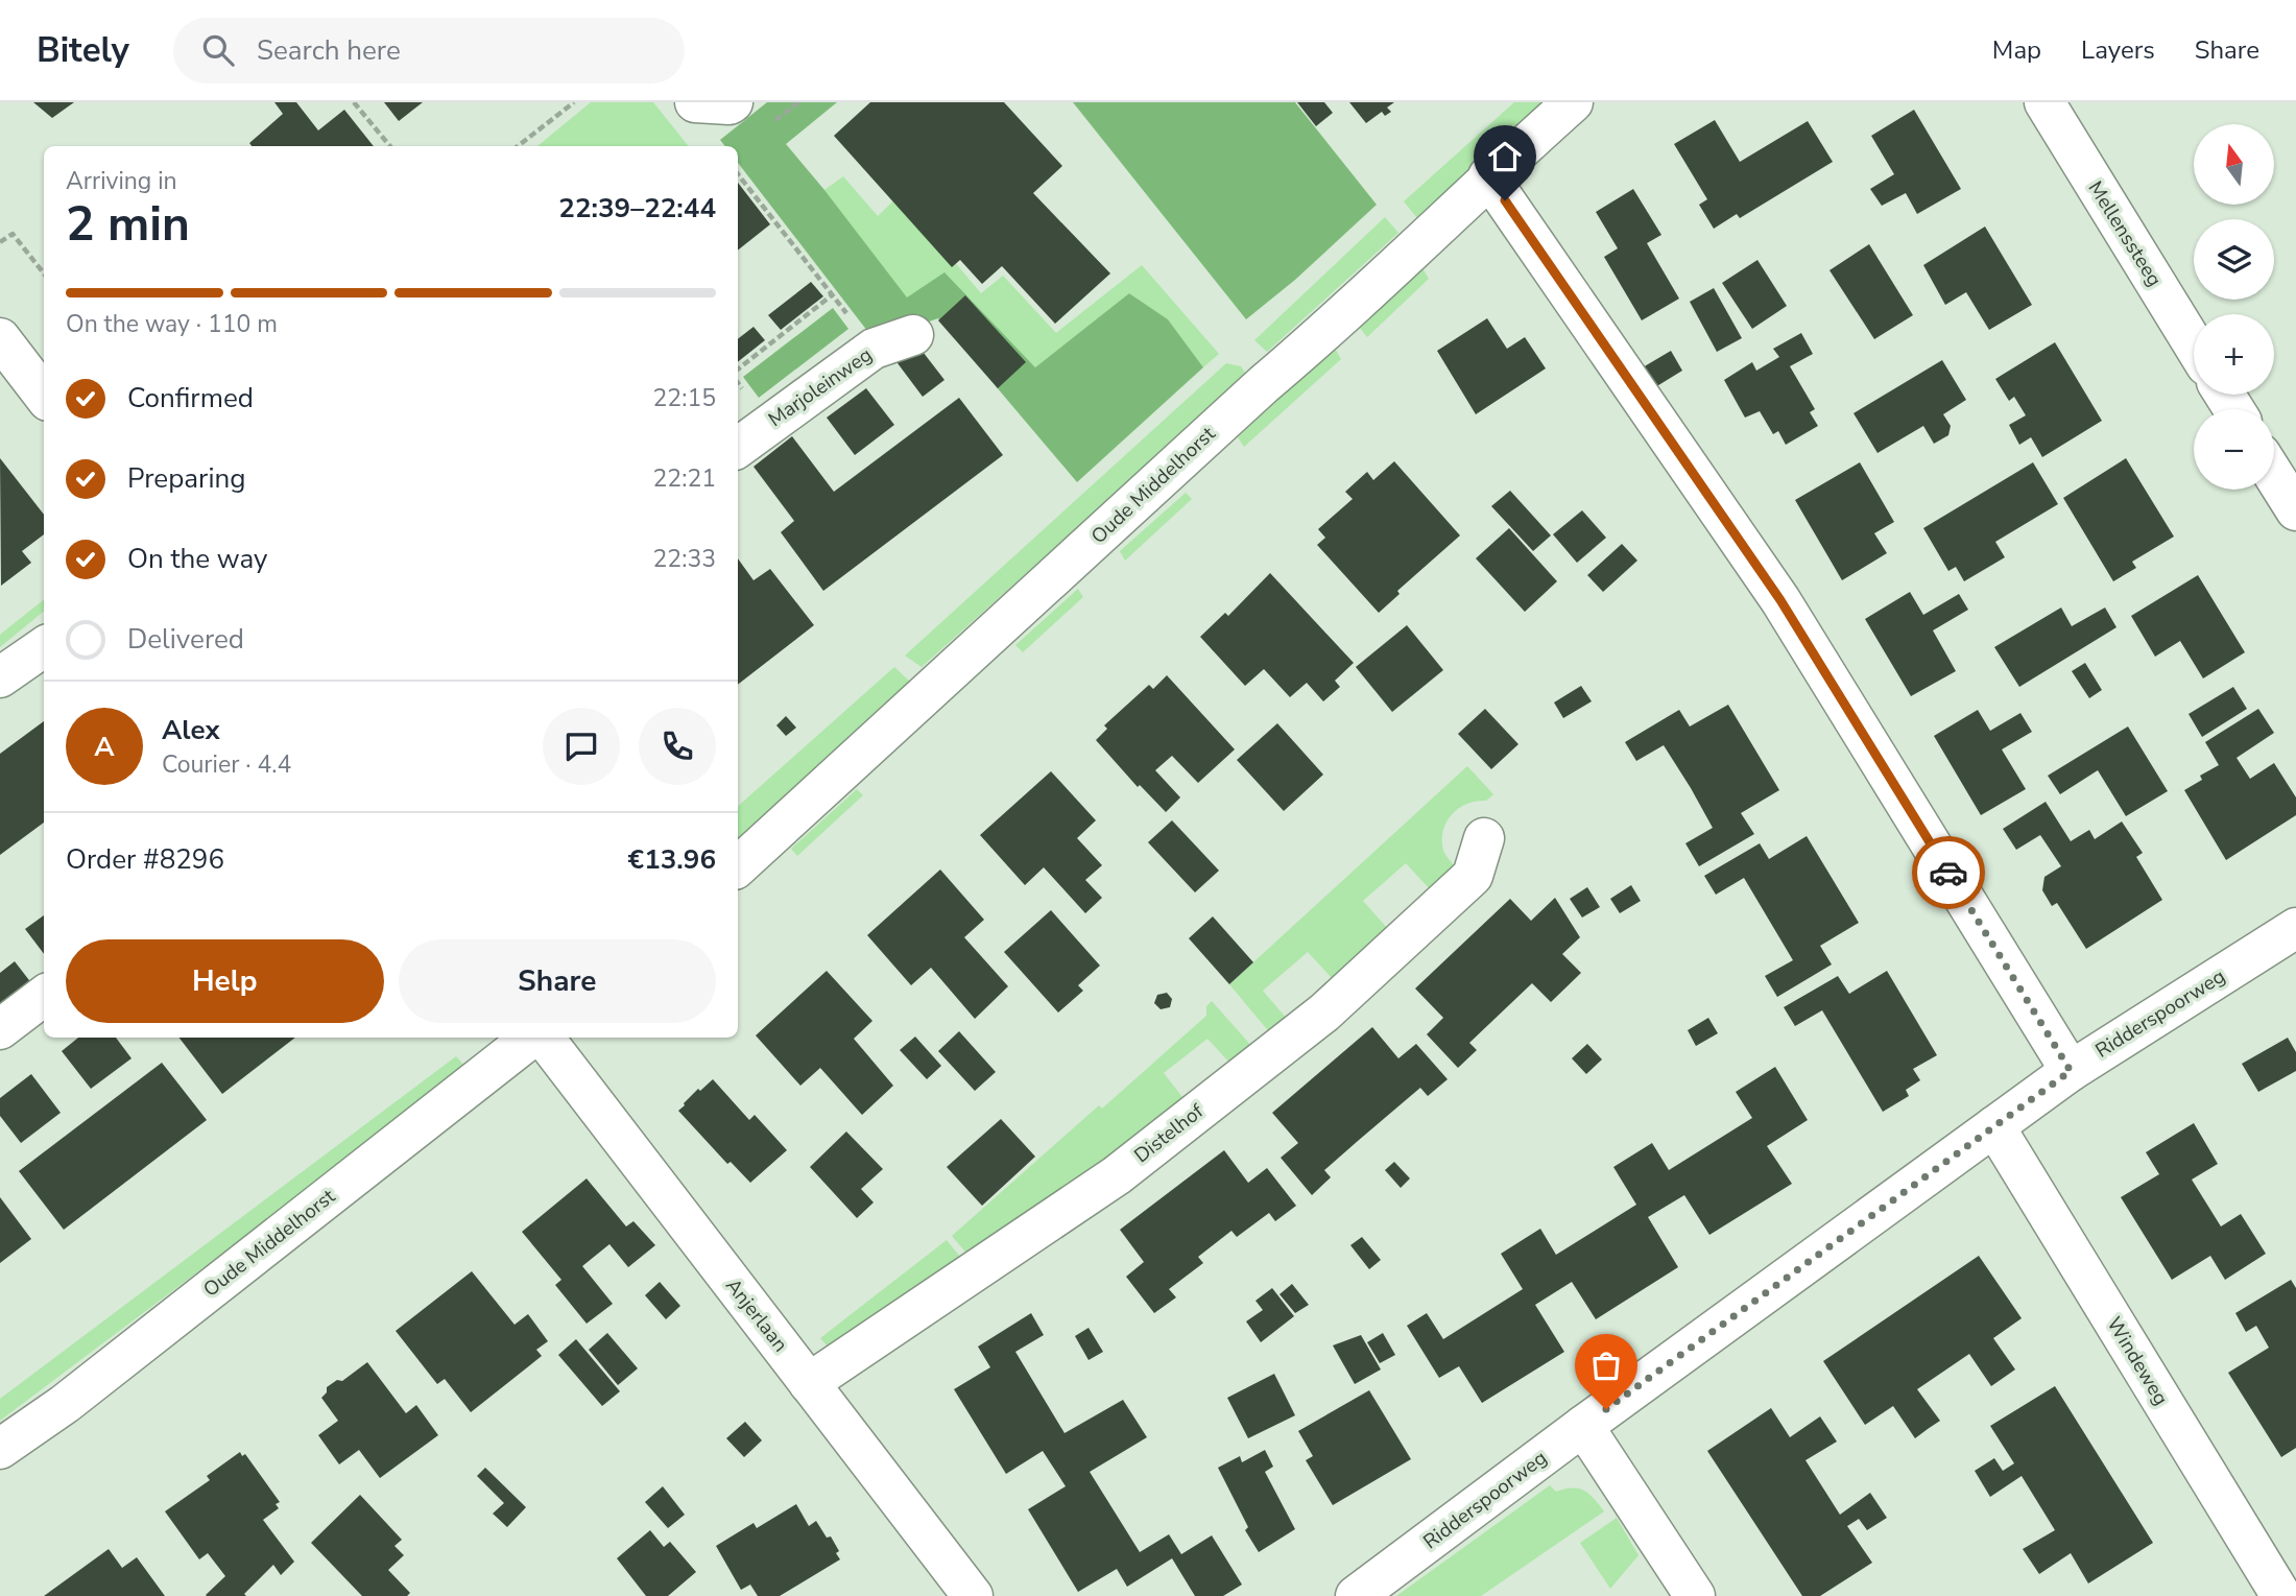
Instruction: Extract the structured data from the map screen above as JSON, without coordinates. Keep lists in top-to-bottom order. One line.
{"streets":{"street":["Mellenssteeg","Marjoleinweg","Oude Middelhorst","Ridderspoorweg","Distelhof","Anjerlaan","Windeweg"]},"crossings":[["Ridderspoorweg","Windeweg"],["Distelhof","Anjerlaan"]],"north":"top","page":{"header":"Bitely","search":"Search here","nav":["Map","Layers","Share"],"map_buttons":["+","−"],"heading":["2 min","Arriving in","22:39–22:44"],"panel":["Alex","Courier · 4.4","Order #8296","€13.96"],"bar":"On the way · 110 m","list":[["Confirmed","22:15"],["Preparing","22:21"],["On the way","22:33"],"Delivered"],"round":"A","buttons":["Help","Share"]}}
